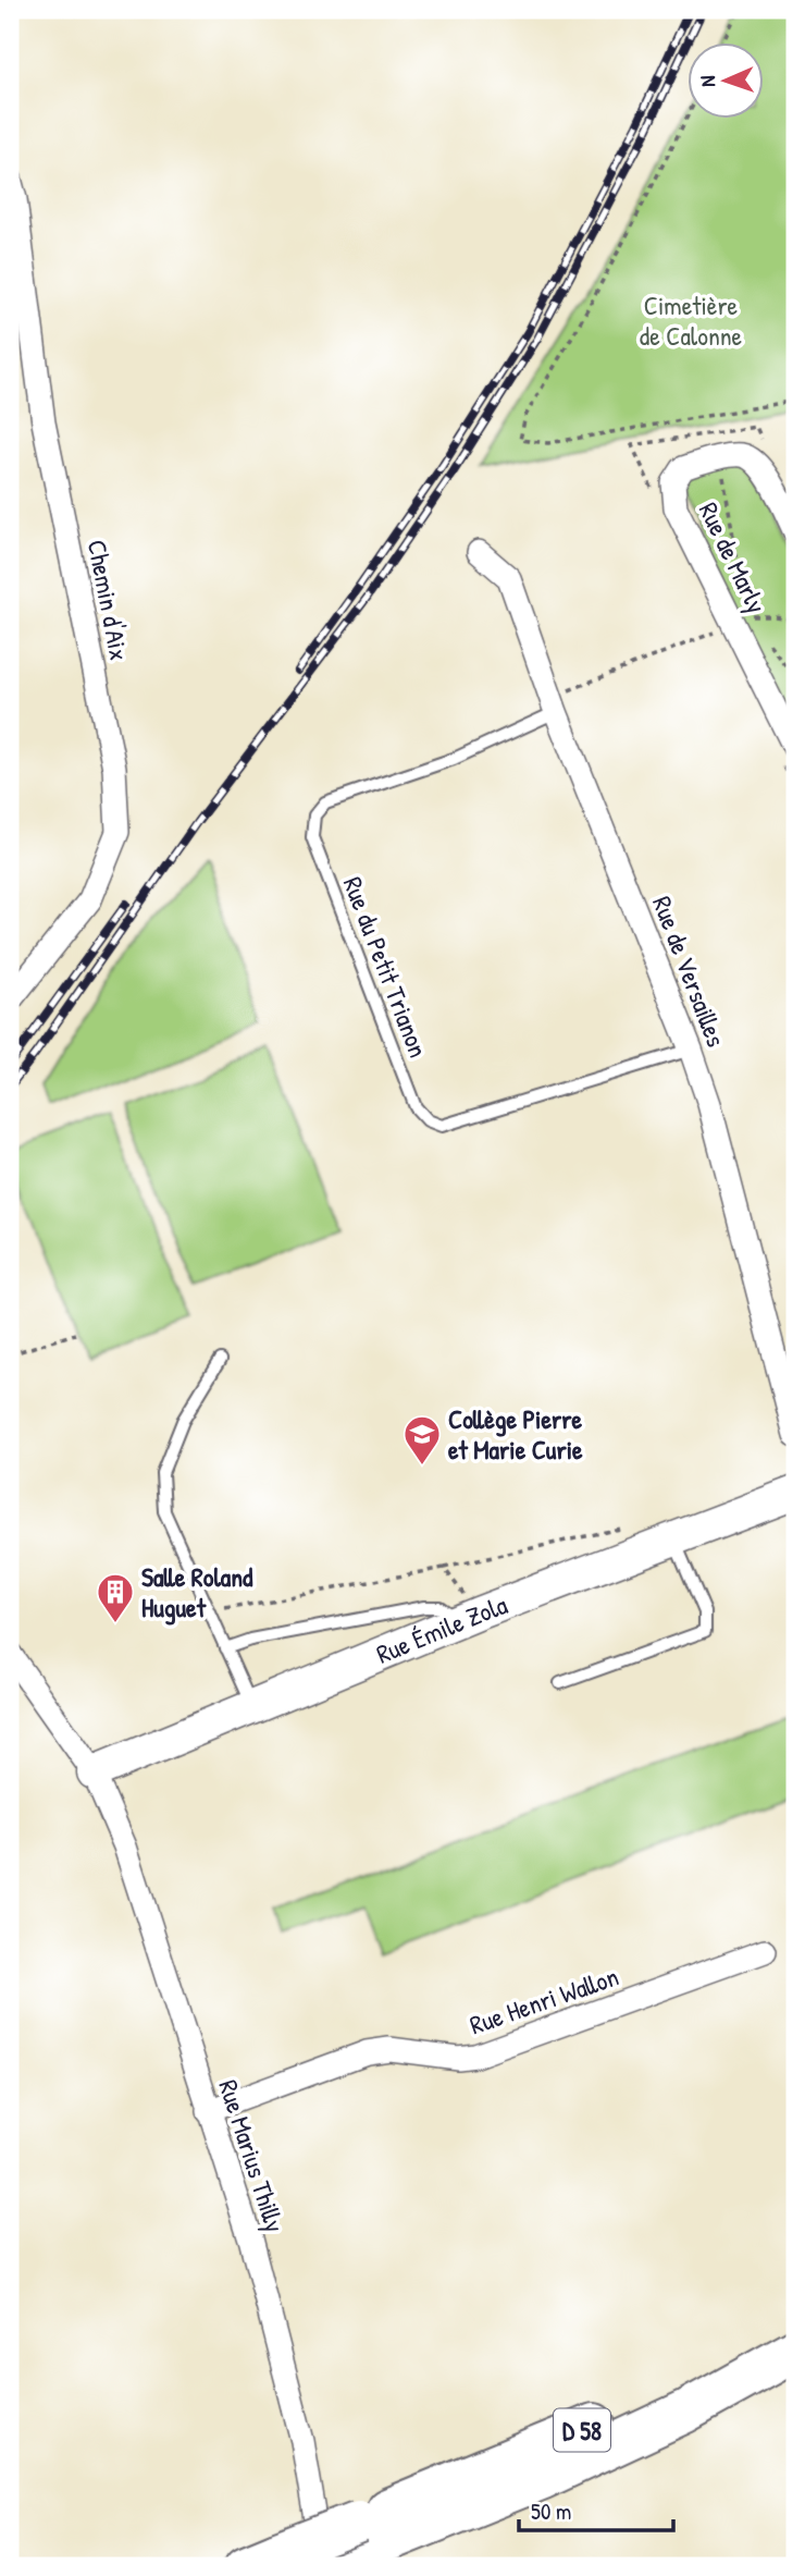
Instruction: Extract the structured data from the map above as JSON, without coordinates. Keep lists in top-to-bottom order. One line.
{"streets":{"highway":["D 58"],"street":["Rue de Marly","Chemin d'Aix","Rue de Versailles","Rue Émile Zola","Rue Henri Wallon","Rue Marius Thilly"],"lane":["Rue du Petit Trianon"]},"crossings":[["Rue du Petit Trianon","Rue de Versailles"],["Rue Émile Zola","Rue Marius Thilly"],["Rue Henri Wallon","Rue Marius Thilly"],["Rue Marius Thilly","D 58"]],"parks":["Cimetière de Calonne"],"places":{"school or university":["Collège Pierre et Marie Curie"],"building":["Salle Roland Huguet"]},"scale_bar":"50 m","north":"left"}
